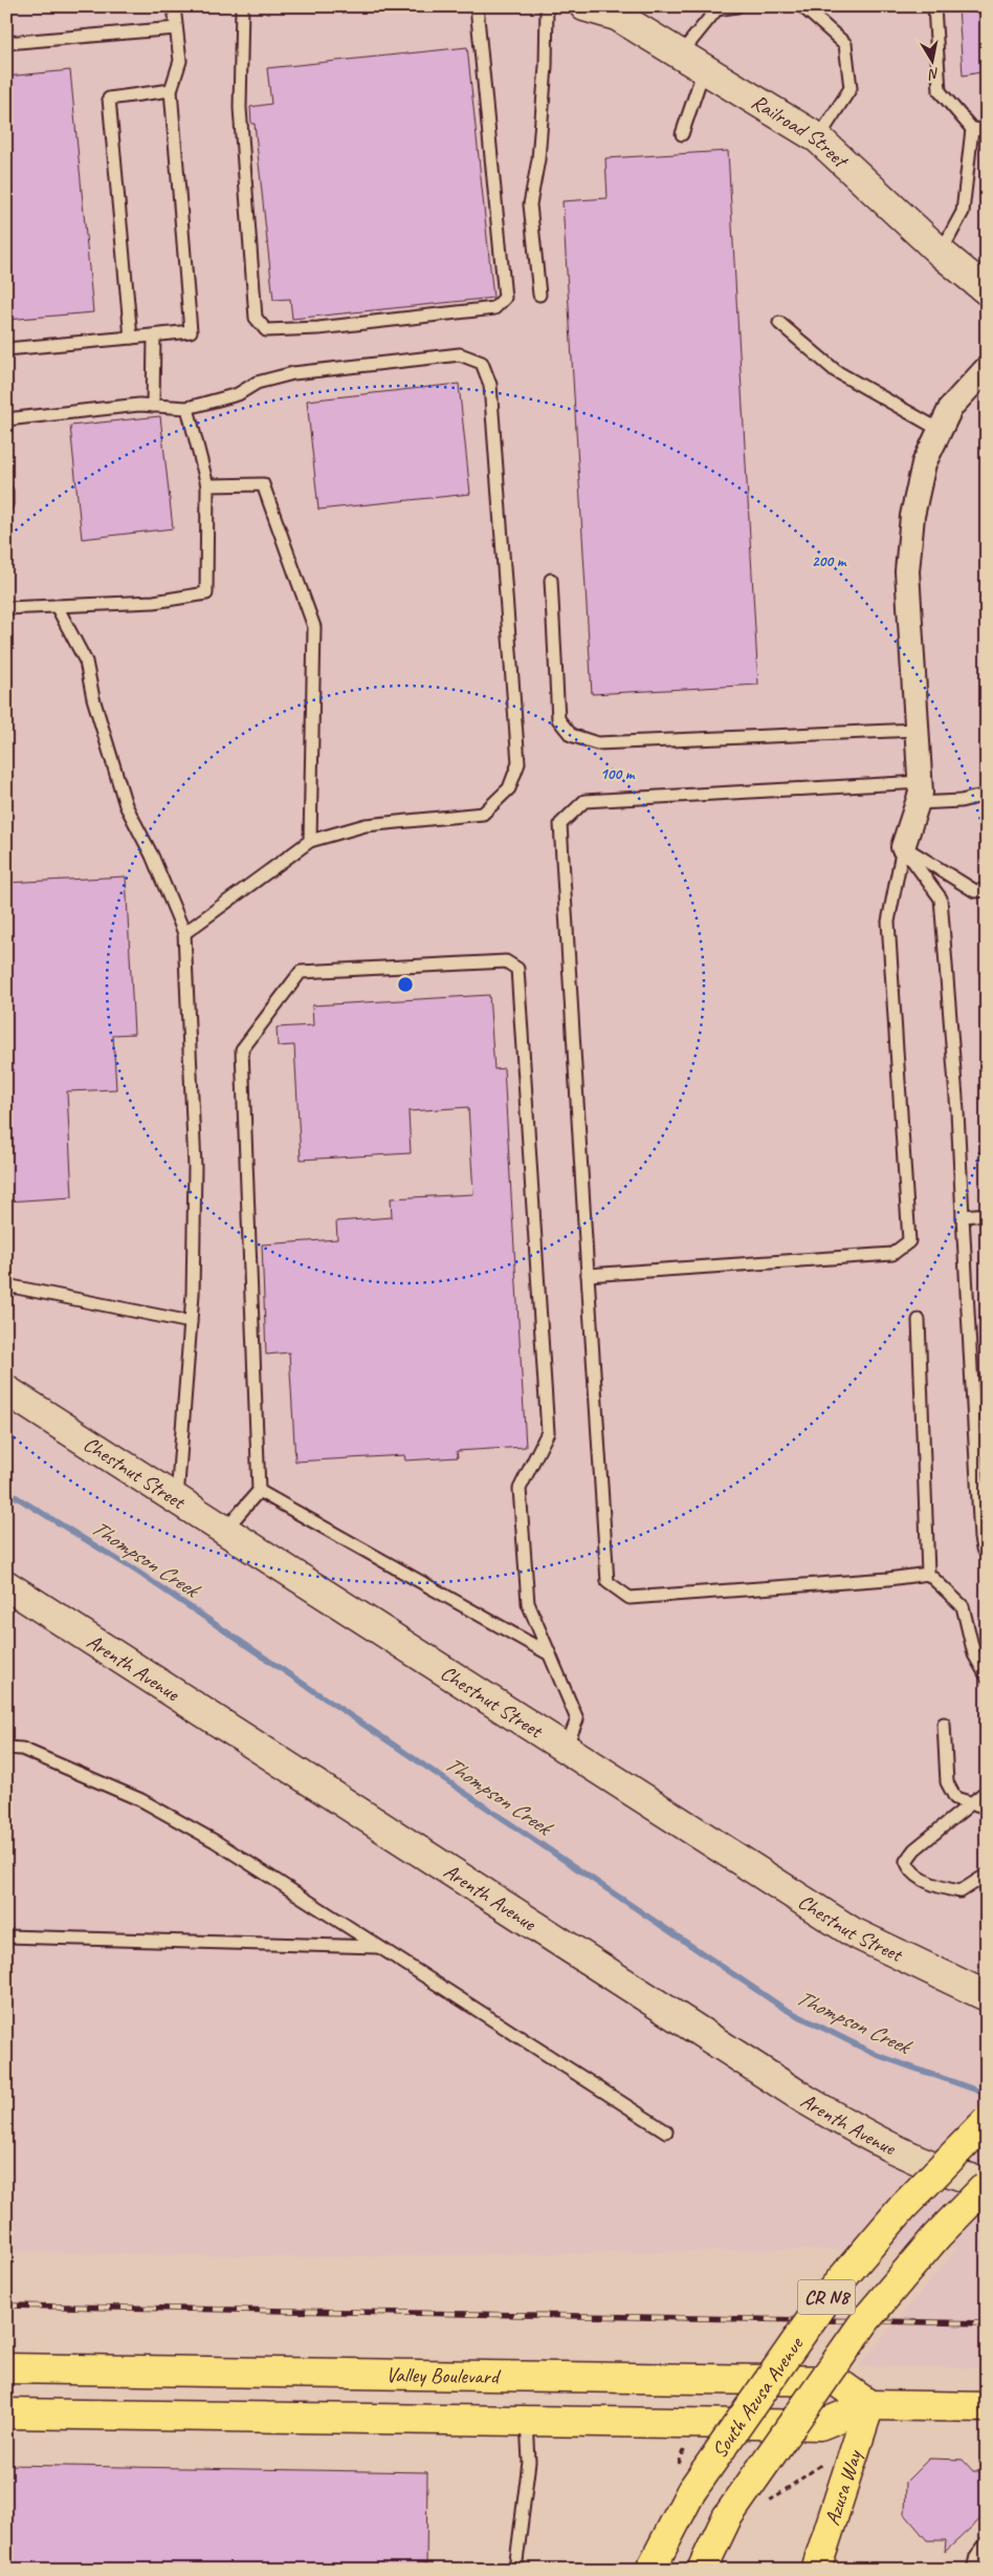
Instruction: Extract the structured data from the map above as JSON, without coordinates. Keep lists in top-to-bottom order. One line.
{"streets":{"main road":["CR N8","Valley Boulevard","South Azusa Avenue","Azusa Way"],"street":["Railroad Street","Chestnut Street","Arenth Avenue"]},"crossings":[["Arenth Avenue","CR N8"],["Valley Boulevard","Azusa Way"]],"water":["Thompson Creek"],"north":"bottom","rings":["200 m","100 m"]}
